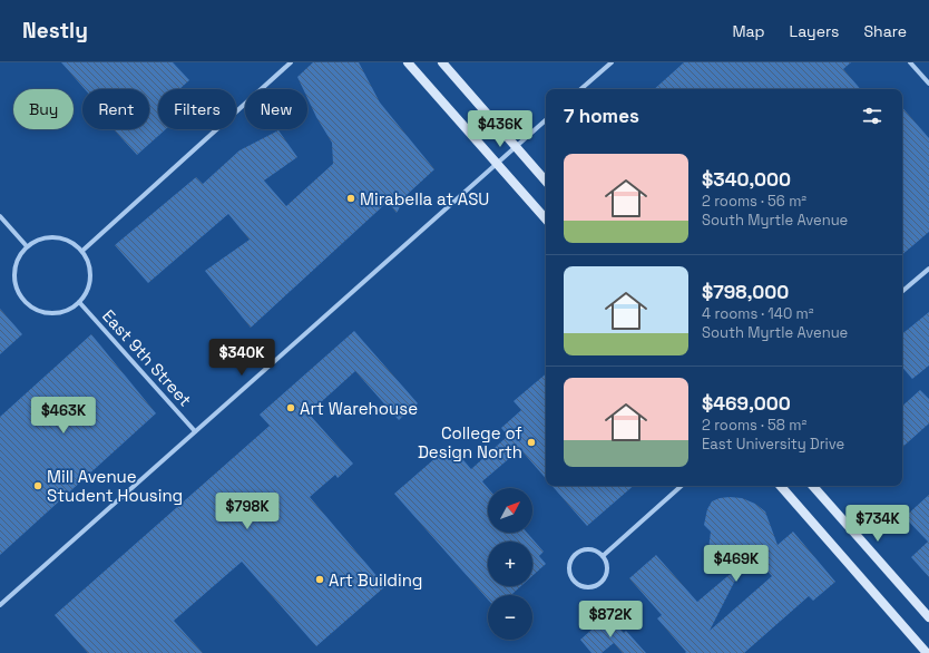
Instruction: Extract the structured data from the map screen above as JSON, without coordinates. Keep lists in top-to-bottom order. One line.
{"streets":{"street":["East 9th Street"]},"places":["Mirabella at ASU","Art Warehouse","College of Design North","Mill Avenue Student Housing","Art Building"],"north":"top right","page":{"header":"Nestly","nav":["Map","Layers","Share"],"chip":["Buy","Rent","Filters","New"],"heading":"7 homes","price":["$436K","$340K","$463K","$798K","$734K","$469K","$872K"],"list":[{"name":"$340,000","note":"2 rooms · 56 m² · South Myrtle Avenue"},{"name":"$798,000","note":"4 rooms · 140 m² · South Myrtle Avenue"},{"name":"$469,000","note":"2 rooms · 58 m² · East University Drive"}],"map_buttons":["+","−"]}}
